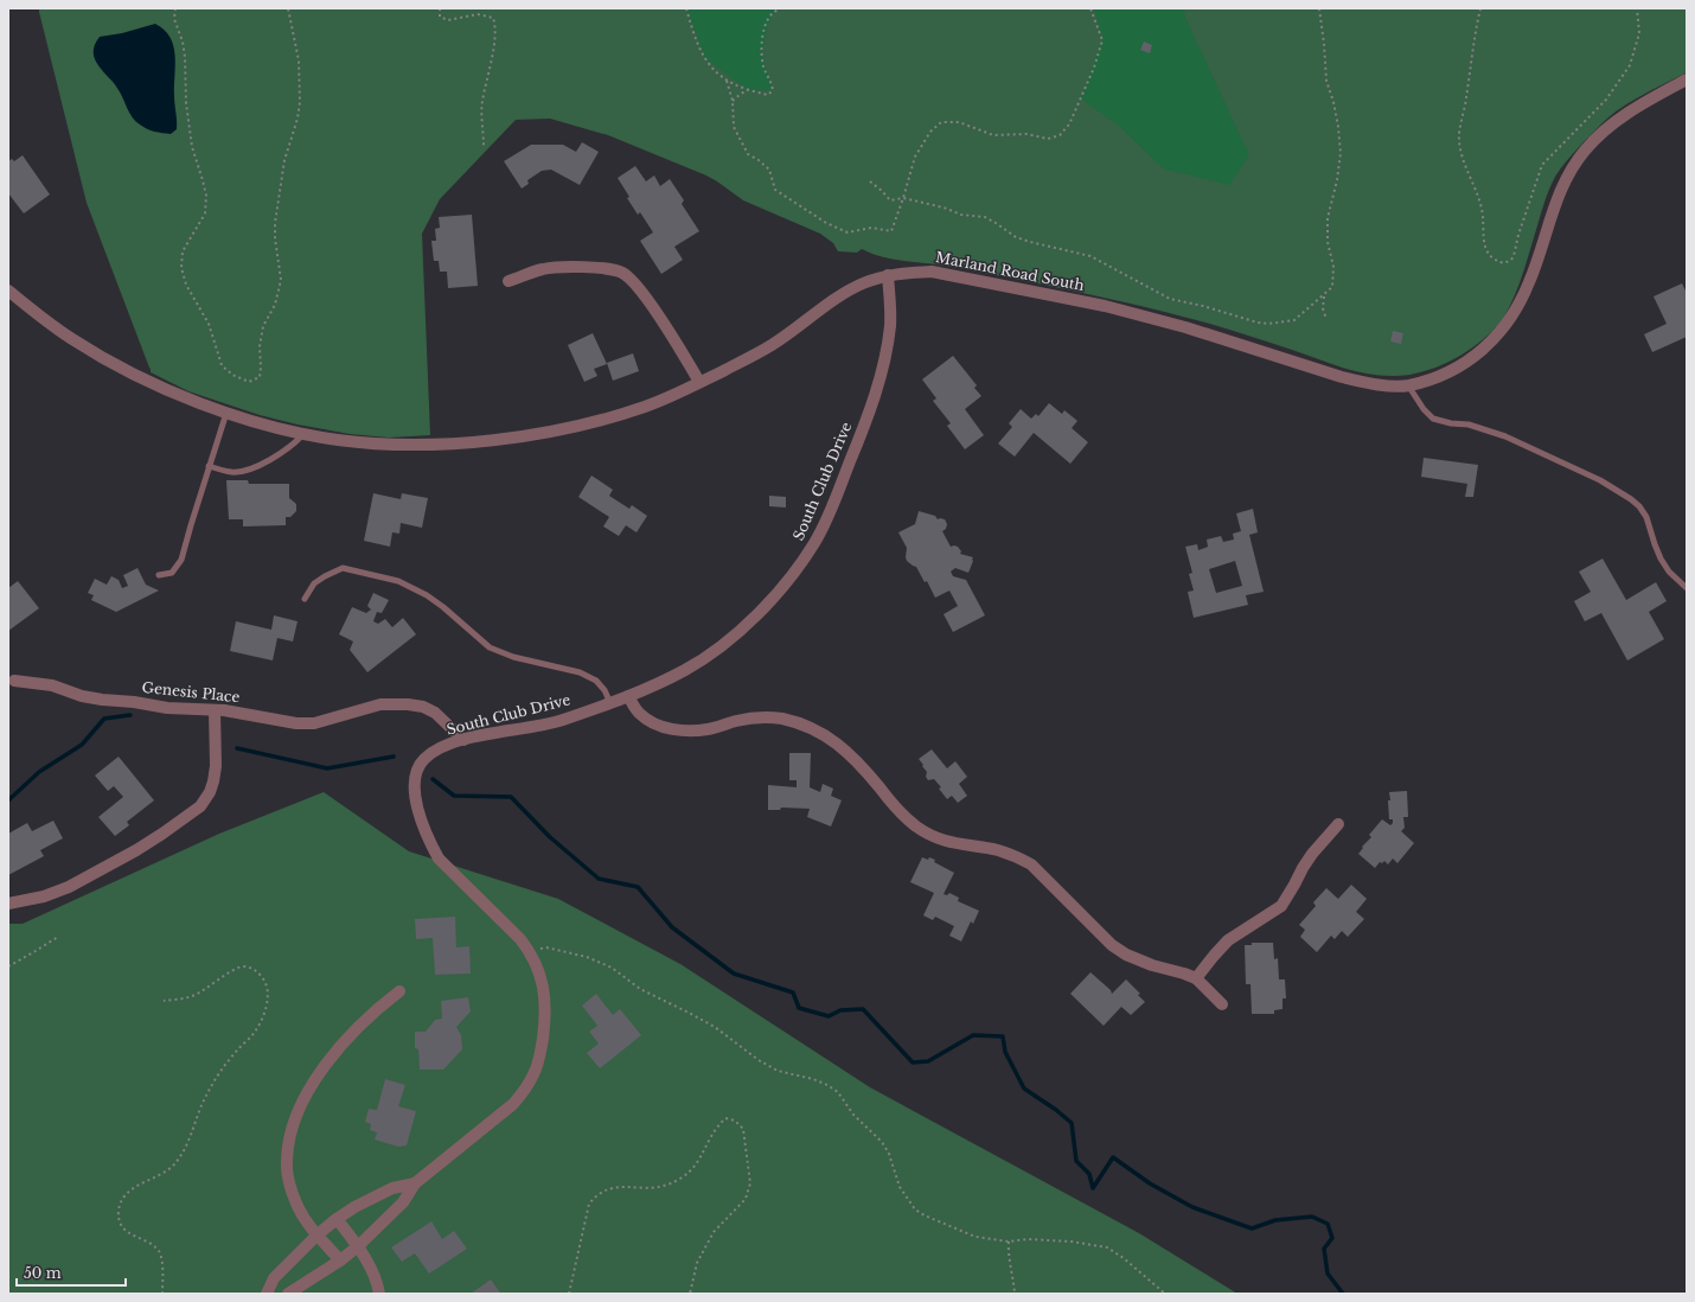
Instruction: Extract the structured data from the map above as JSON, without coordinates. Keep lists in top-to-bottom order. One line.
{"streets":{"street":["Marland Road South","South Club Drive","Genesis Place"]},"crossings":[["Marland Road South","South Club Drive"],["South Club Drive","Genesis Place"]],"scale_bar":"50 m"}
